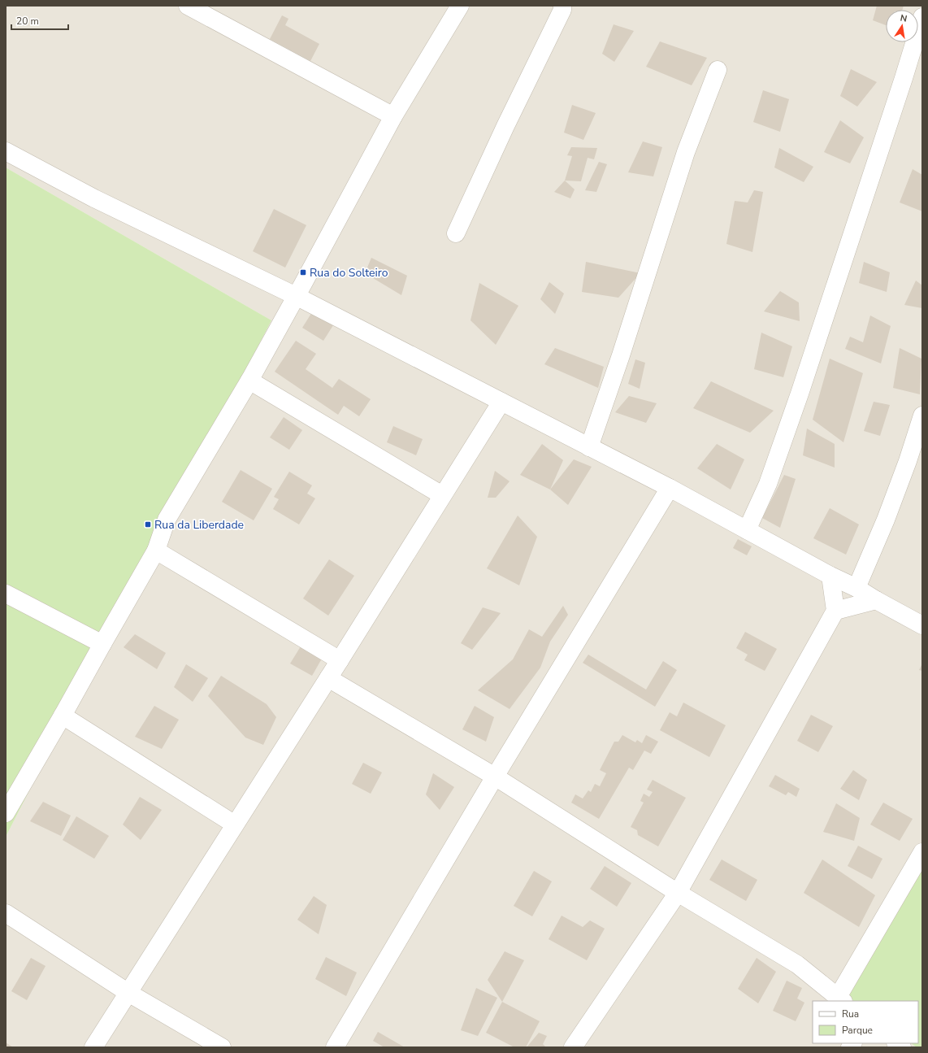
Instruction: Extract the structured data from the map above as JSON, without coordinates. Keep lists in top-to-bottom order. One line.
{"places":{"transit":["Rua do Solteiro","Rua da Liberdade"]},"legend":["Rua","Parque"],"scale_bar":"20 m","north":"top"}
